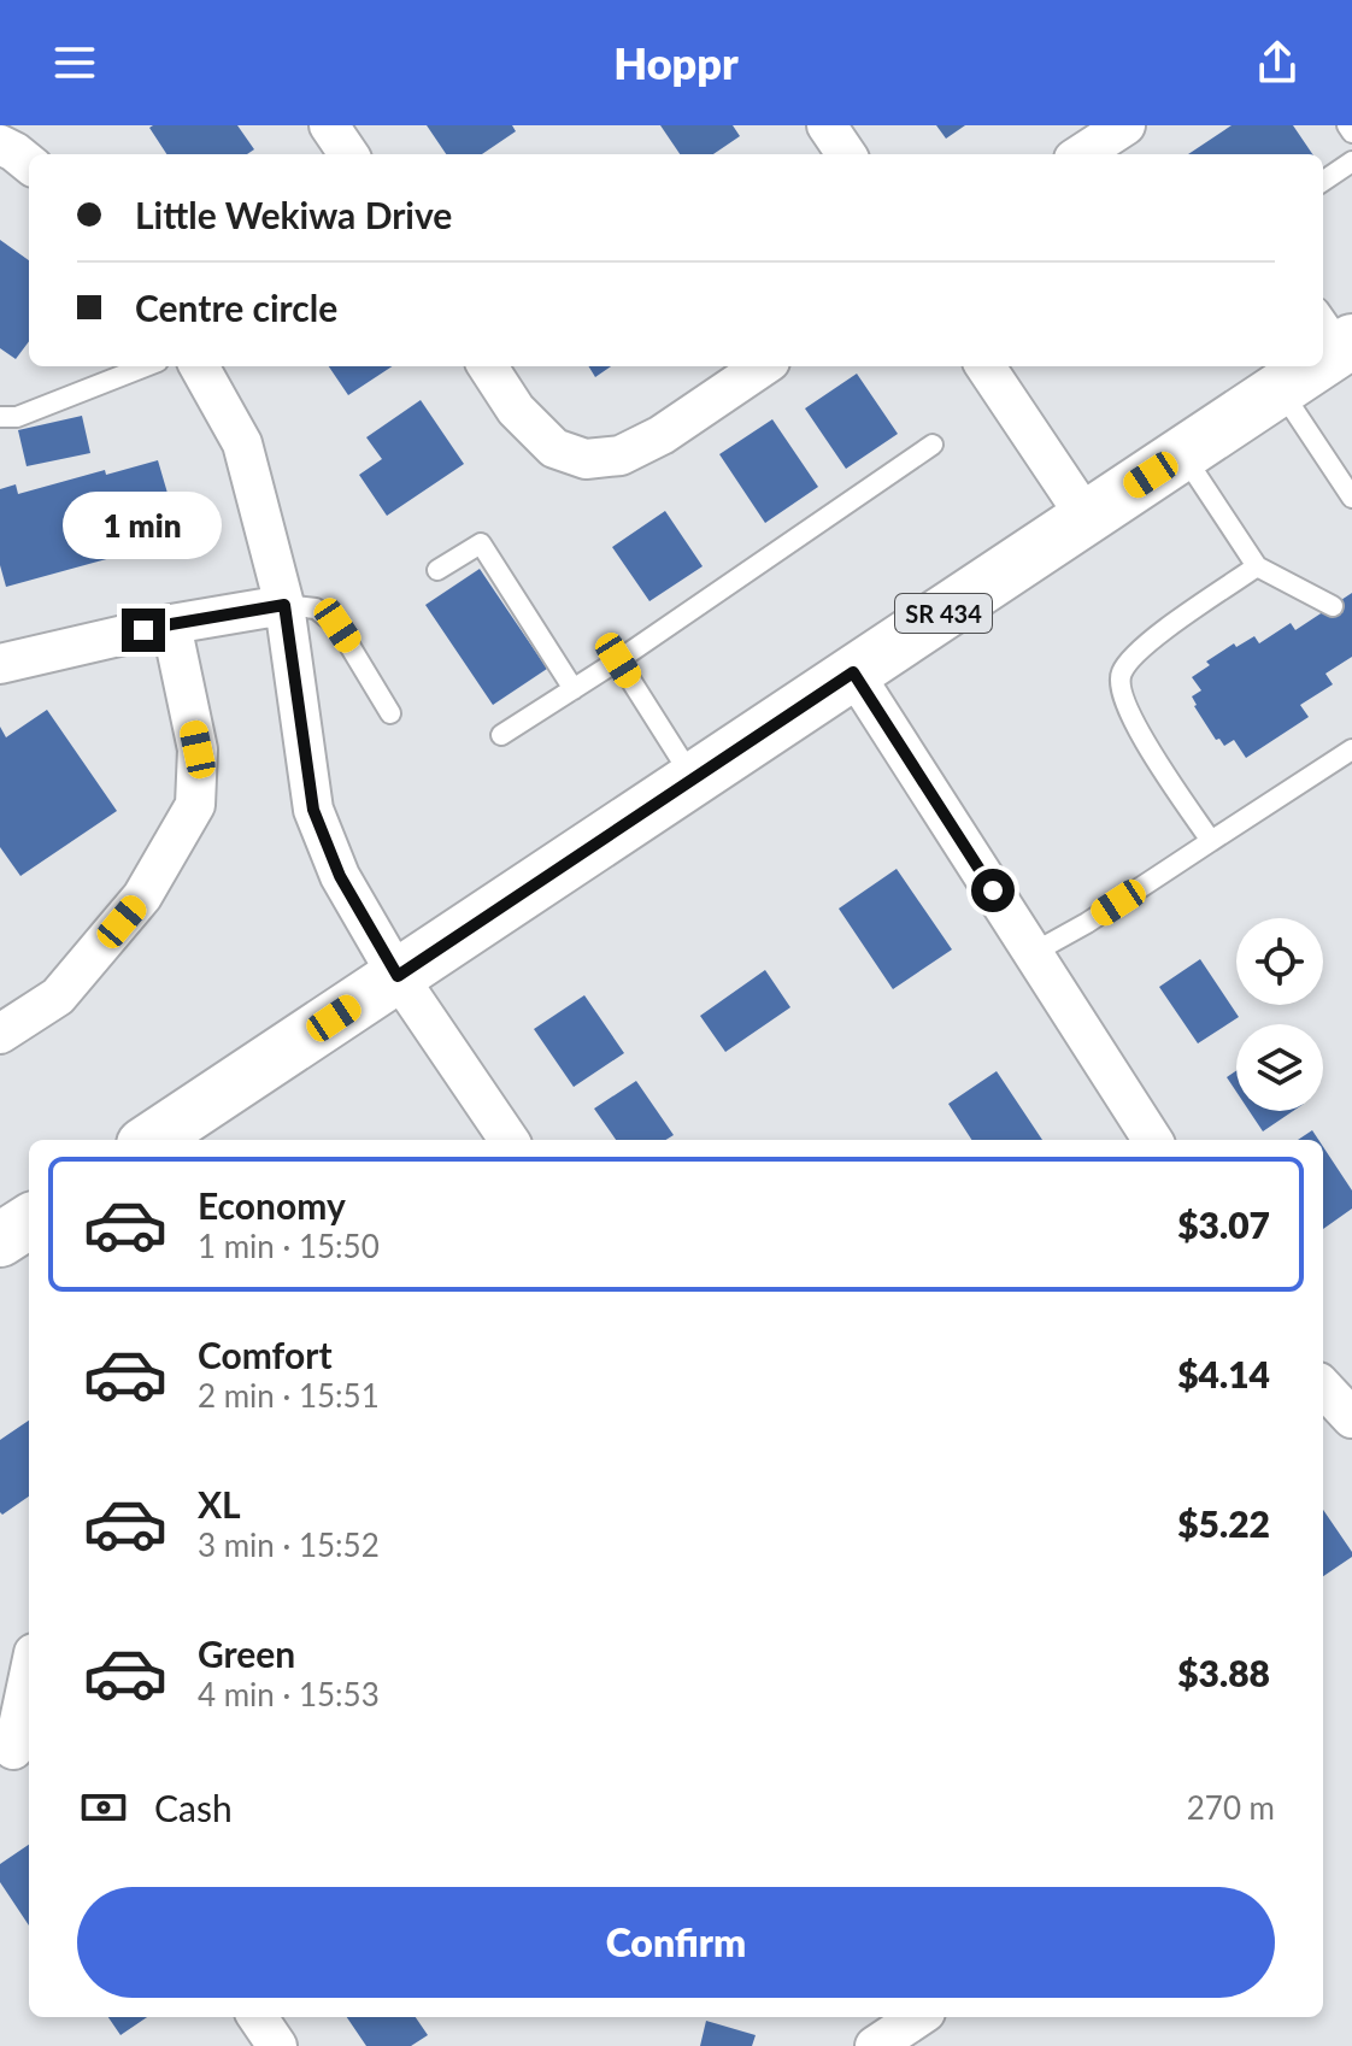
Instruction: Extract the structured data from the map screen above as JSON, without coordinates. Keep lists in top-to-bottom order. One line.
{"streets":{"main road":["SR 434"]},"page":{"header":"Hoppr","banner":["Little Wekiwa Drive","Centre circle"],"bubble":"1 min","list":[{"name":"Economy","note":"1 min · 15:50","value":"$3.07"},{"name":"Comfort","note":"2 min · 15:51","value":"$4.14"},{"name":"XL","note":"3 min · 15:52","value":"$5.22"},{"name":"Green","note":"4 min · 15:53","value":"$3.88"}],"pay":["Cash","270 m"],"buttons":"Confirm"}}
